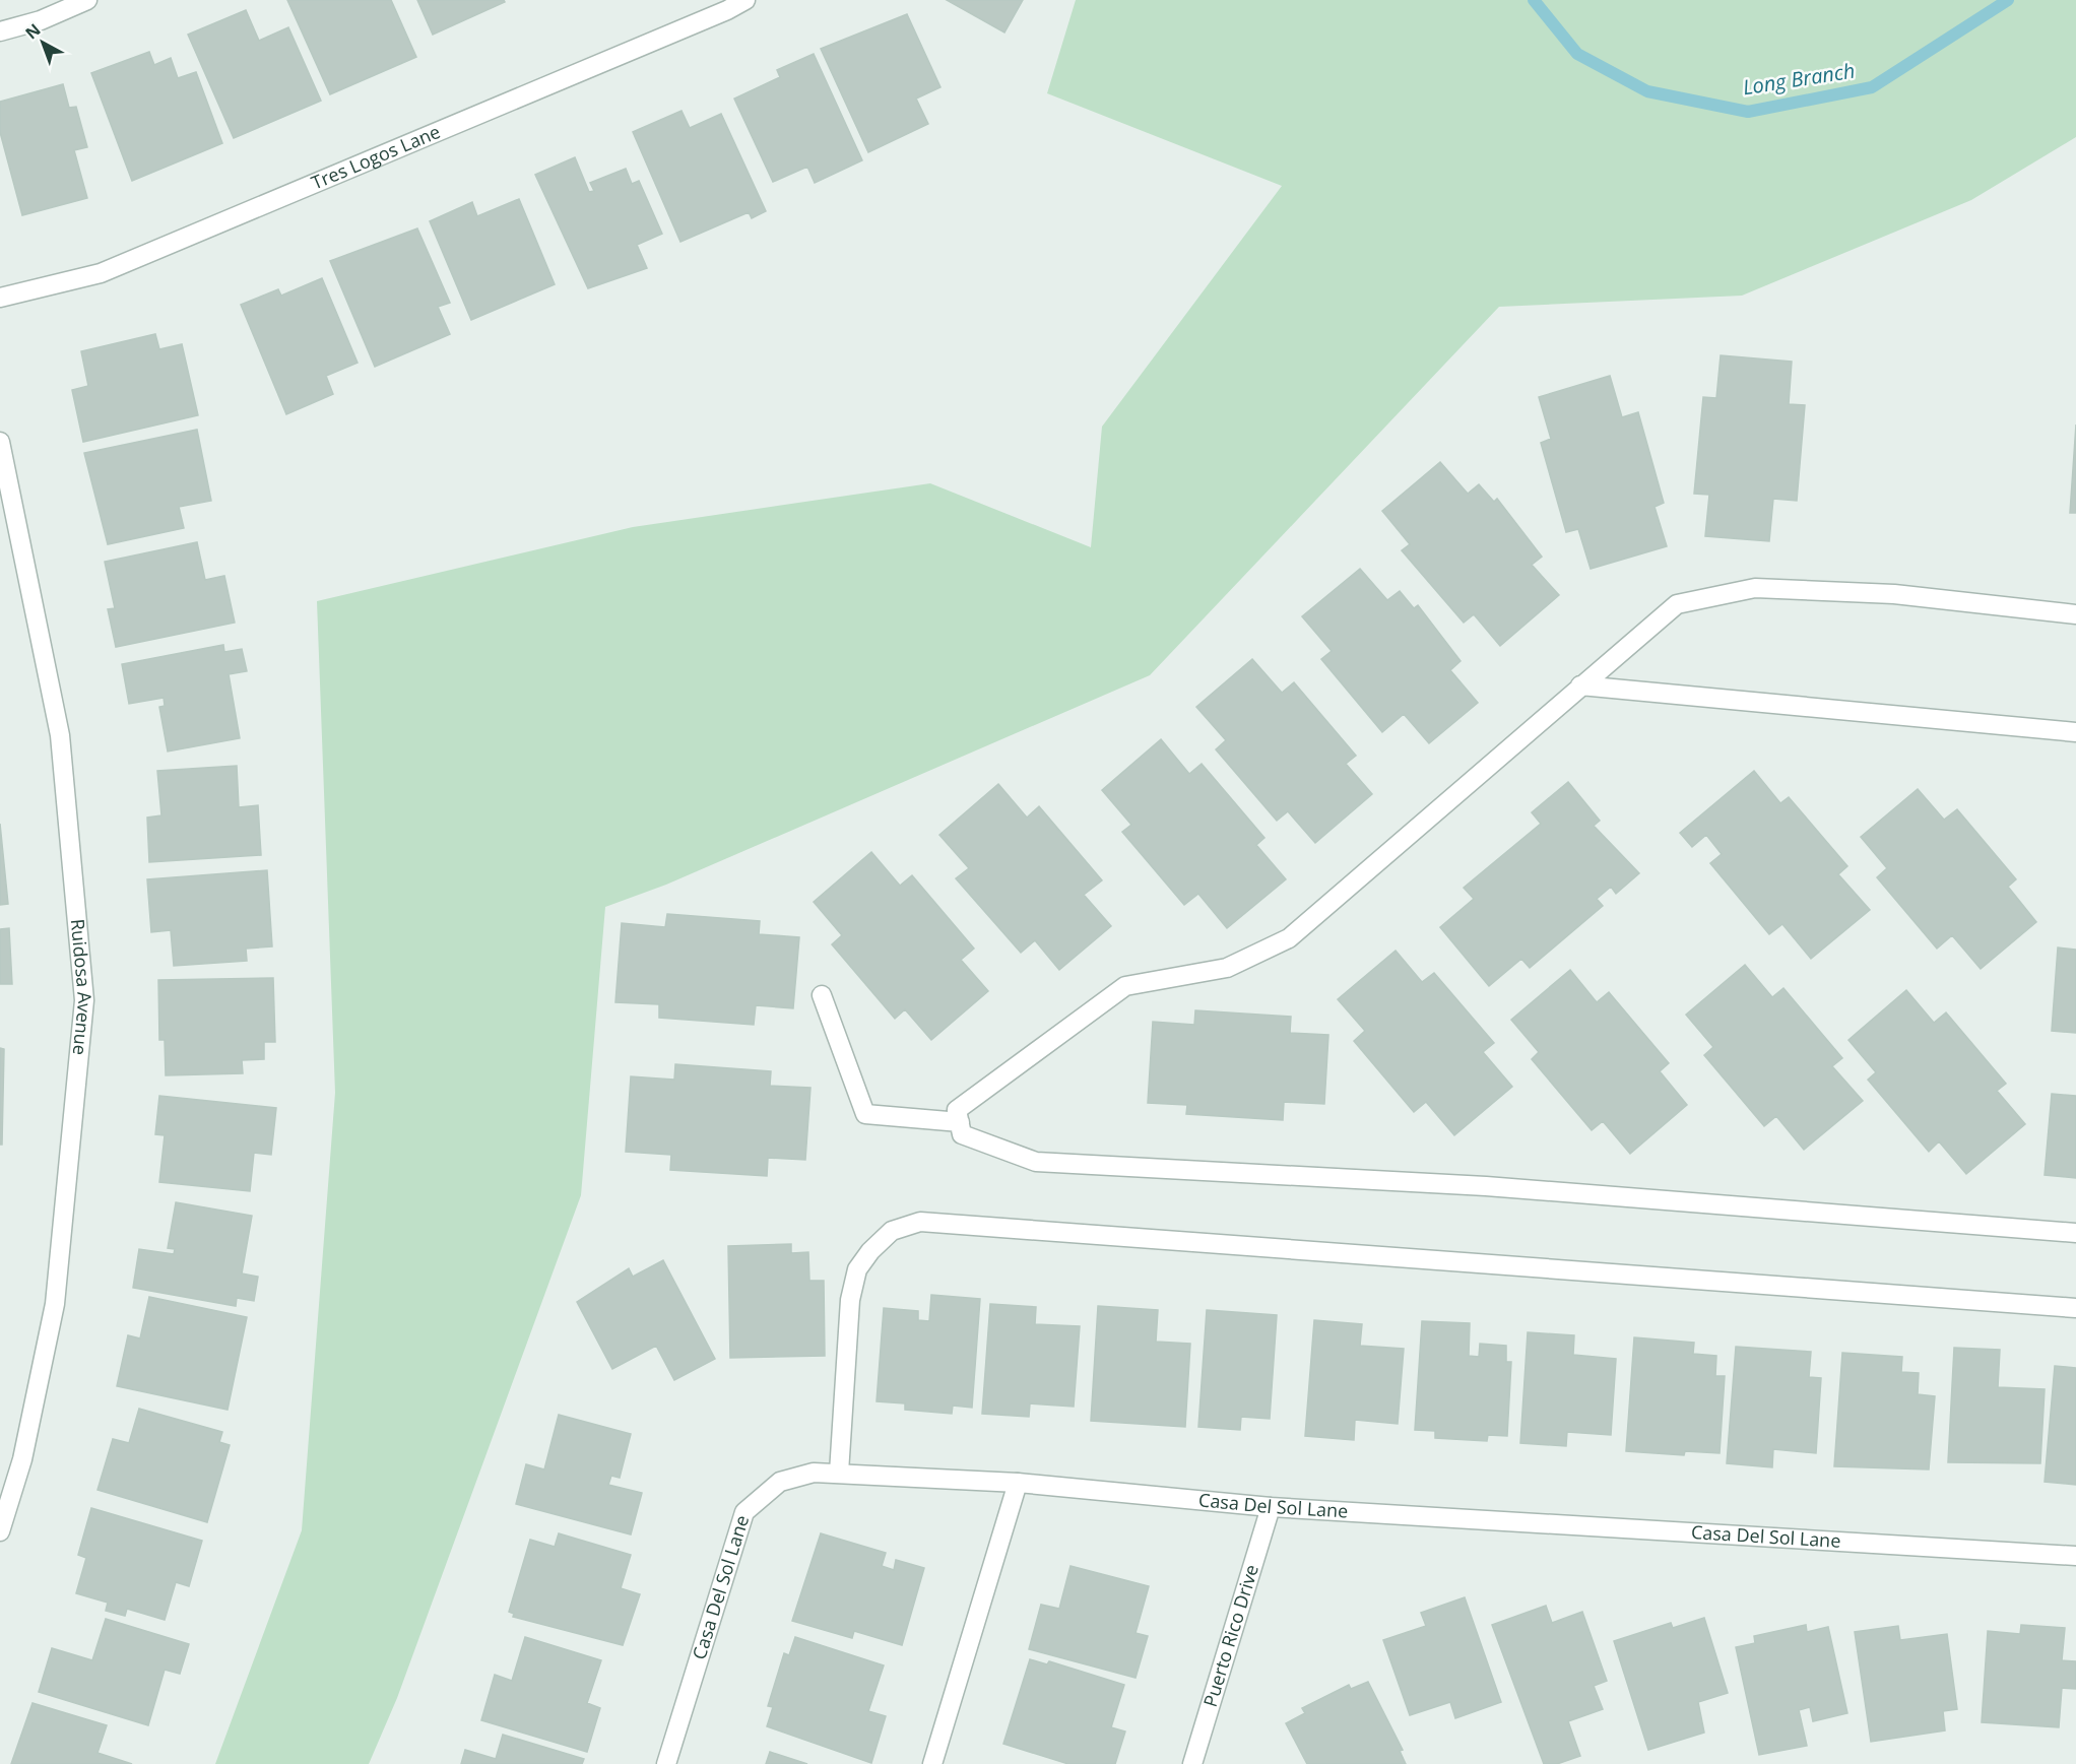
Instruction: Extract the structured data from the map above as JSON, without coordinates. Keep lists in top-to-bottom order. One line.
{"streets":{"street":["Tres Logos Lane","Ruidosa Avenue","Casa Del Sol Lane","Puerto Rico Drive"]},"crossings":[["Casa Del Sol Lane","Puerto Rico Drive"]],"water":["Long Branch"],"north":"top left"}
